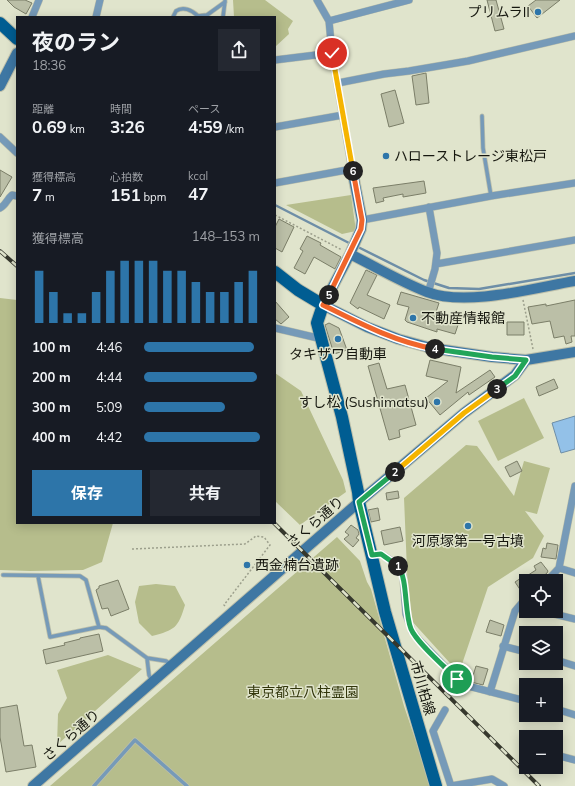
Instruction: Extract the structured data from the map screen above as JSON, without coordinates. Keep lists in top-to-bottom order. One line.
{"streets":{"main road":["市川柏線"],"street":["さくら通り"]},"crossings":[["さくら通り","市川柏線"]],"parks":["東京都立八柱霊園"],"places":["プリムラII","ハローストレージ東松戸","不動産情報館","タキザワ自動車","すし松 (Sushimatsu)","河原塚第一号古墳","西金楠台遺跡"],"page":{"heading":["夜のラン","18:36"],"stats":[["距離","0.69 km"],["時間","3:26"],["ペース","4:59 /km"],["獲得標高","7 m"],["心拍数","151 bpm"],["kcal","47"]],"pins":["6","5","4","3","2","1"],"chart":["獲得標高","148–153 m"],"list":[{"name":"100 m","note":"4:46"},{"name":"200 m","note":"4:44"},{"name":"300 m","note":"5:09"},{"name":"400 m","note":"4:42"}],"buttons":["保存","共有"],"map_buttons":["+","−"]}}
